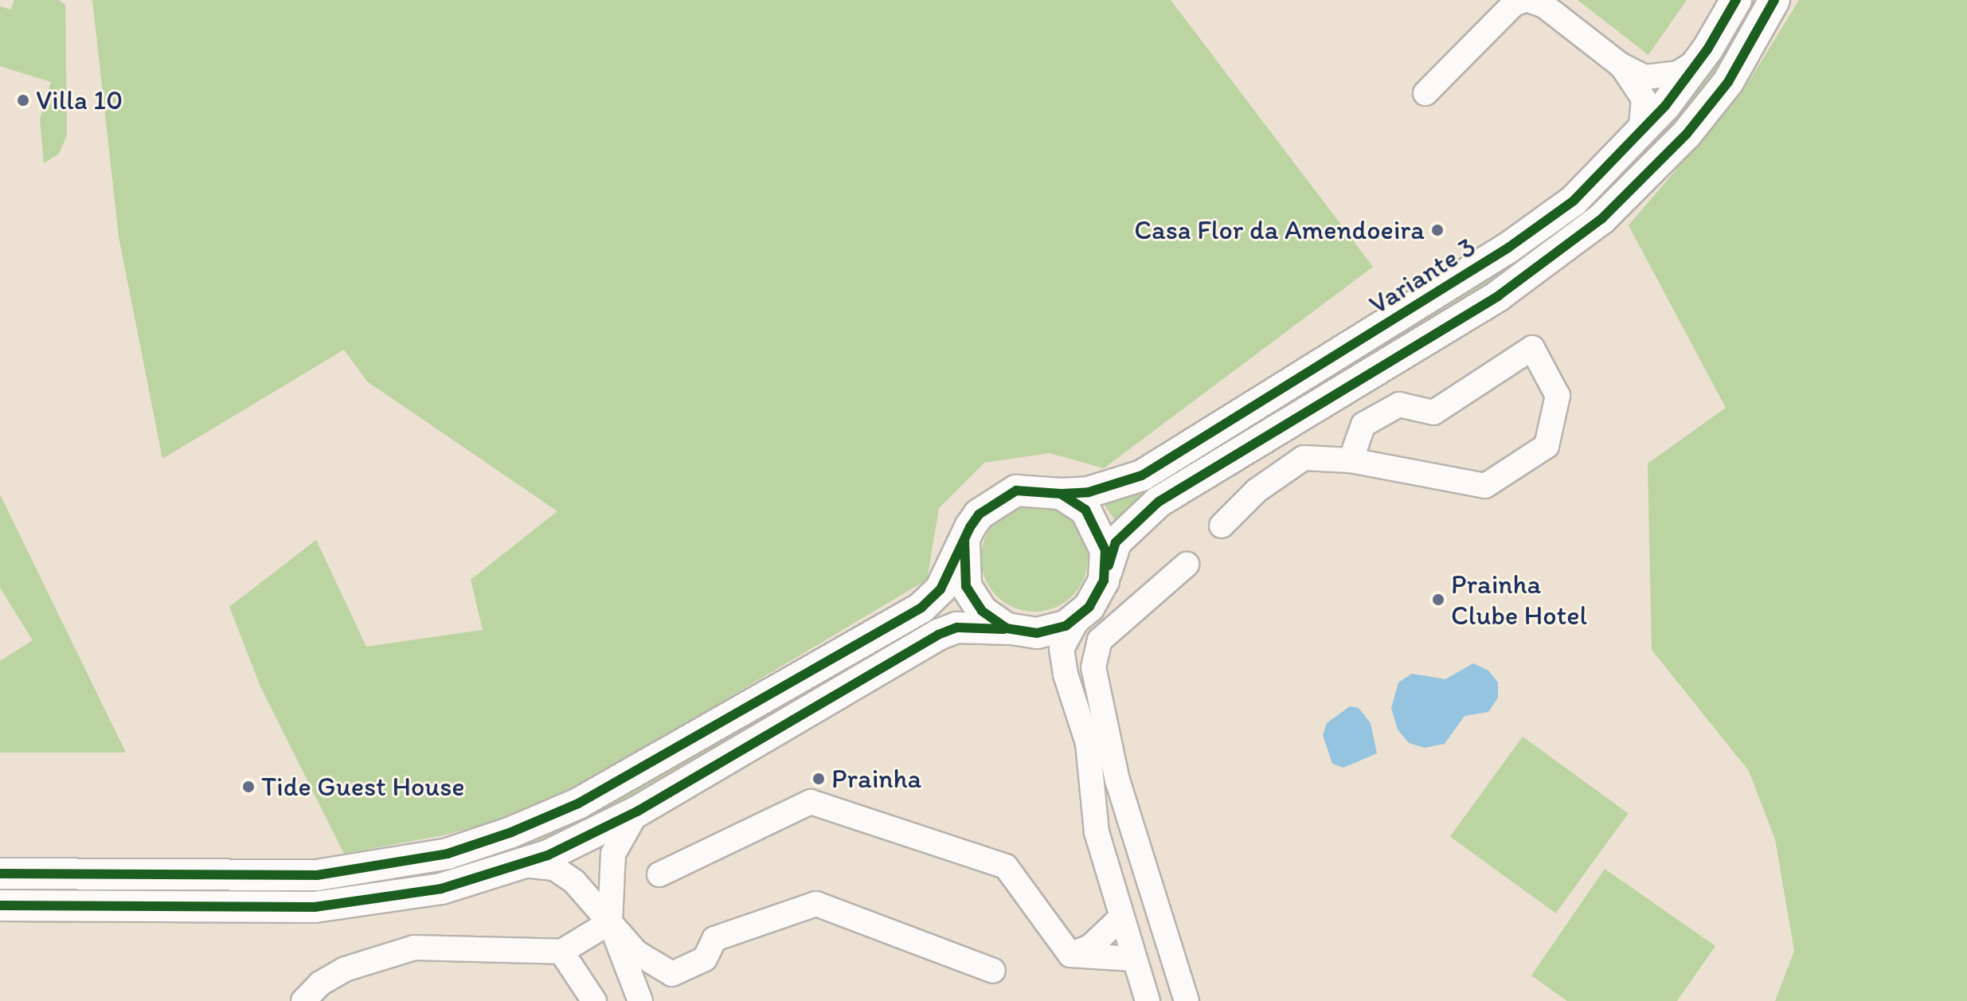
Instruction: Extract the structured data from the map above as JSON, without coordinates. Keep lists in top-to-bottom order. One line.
{"streets":{"main road":["Variante 3"]},"places":["Villa 10","Casa Flor da Amendoeira","Prainha Clube Hotel","Prainha","Tide Guest House"]}
